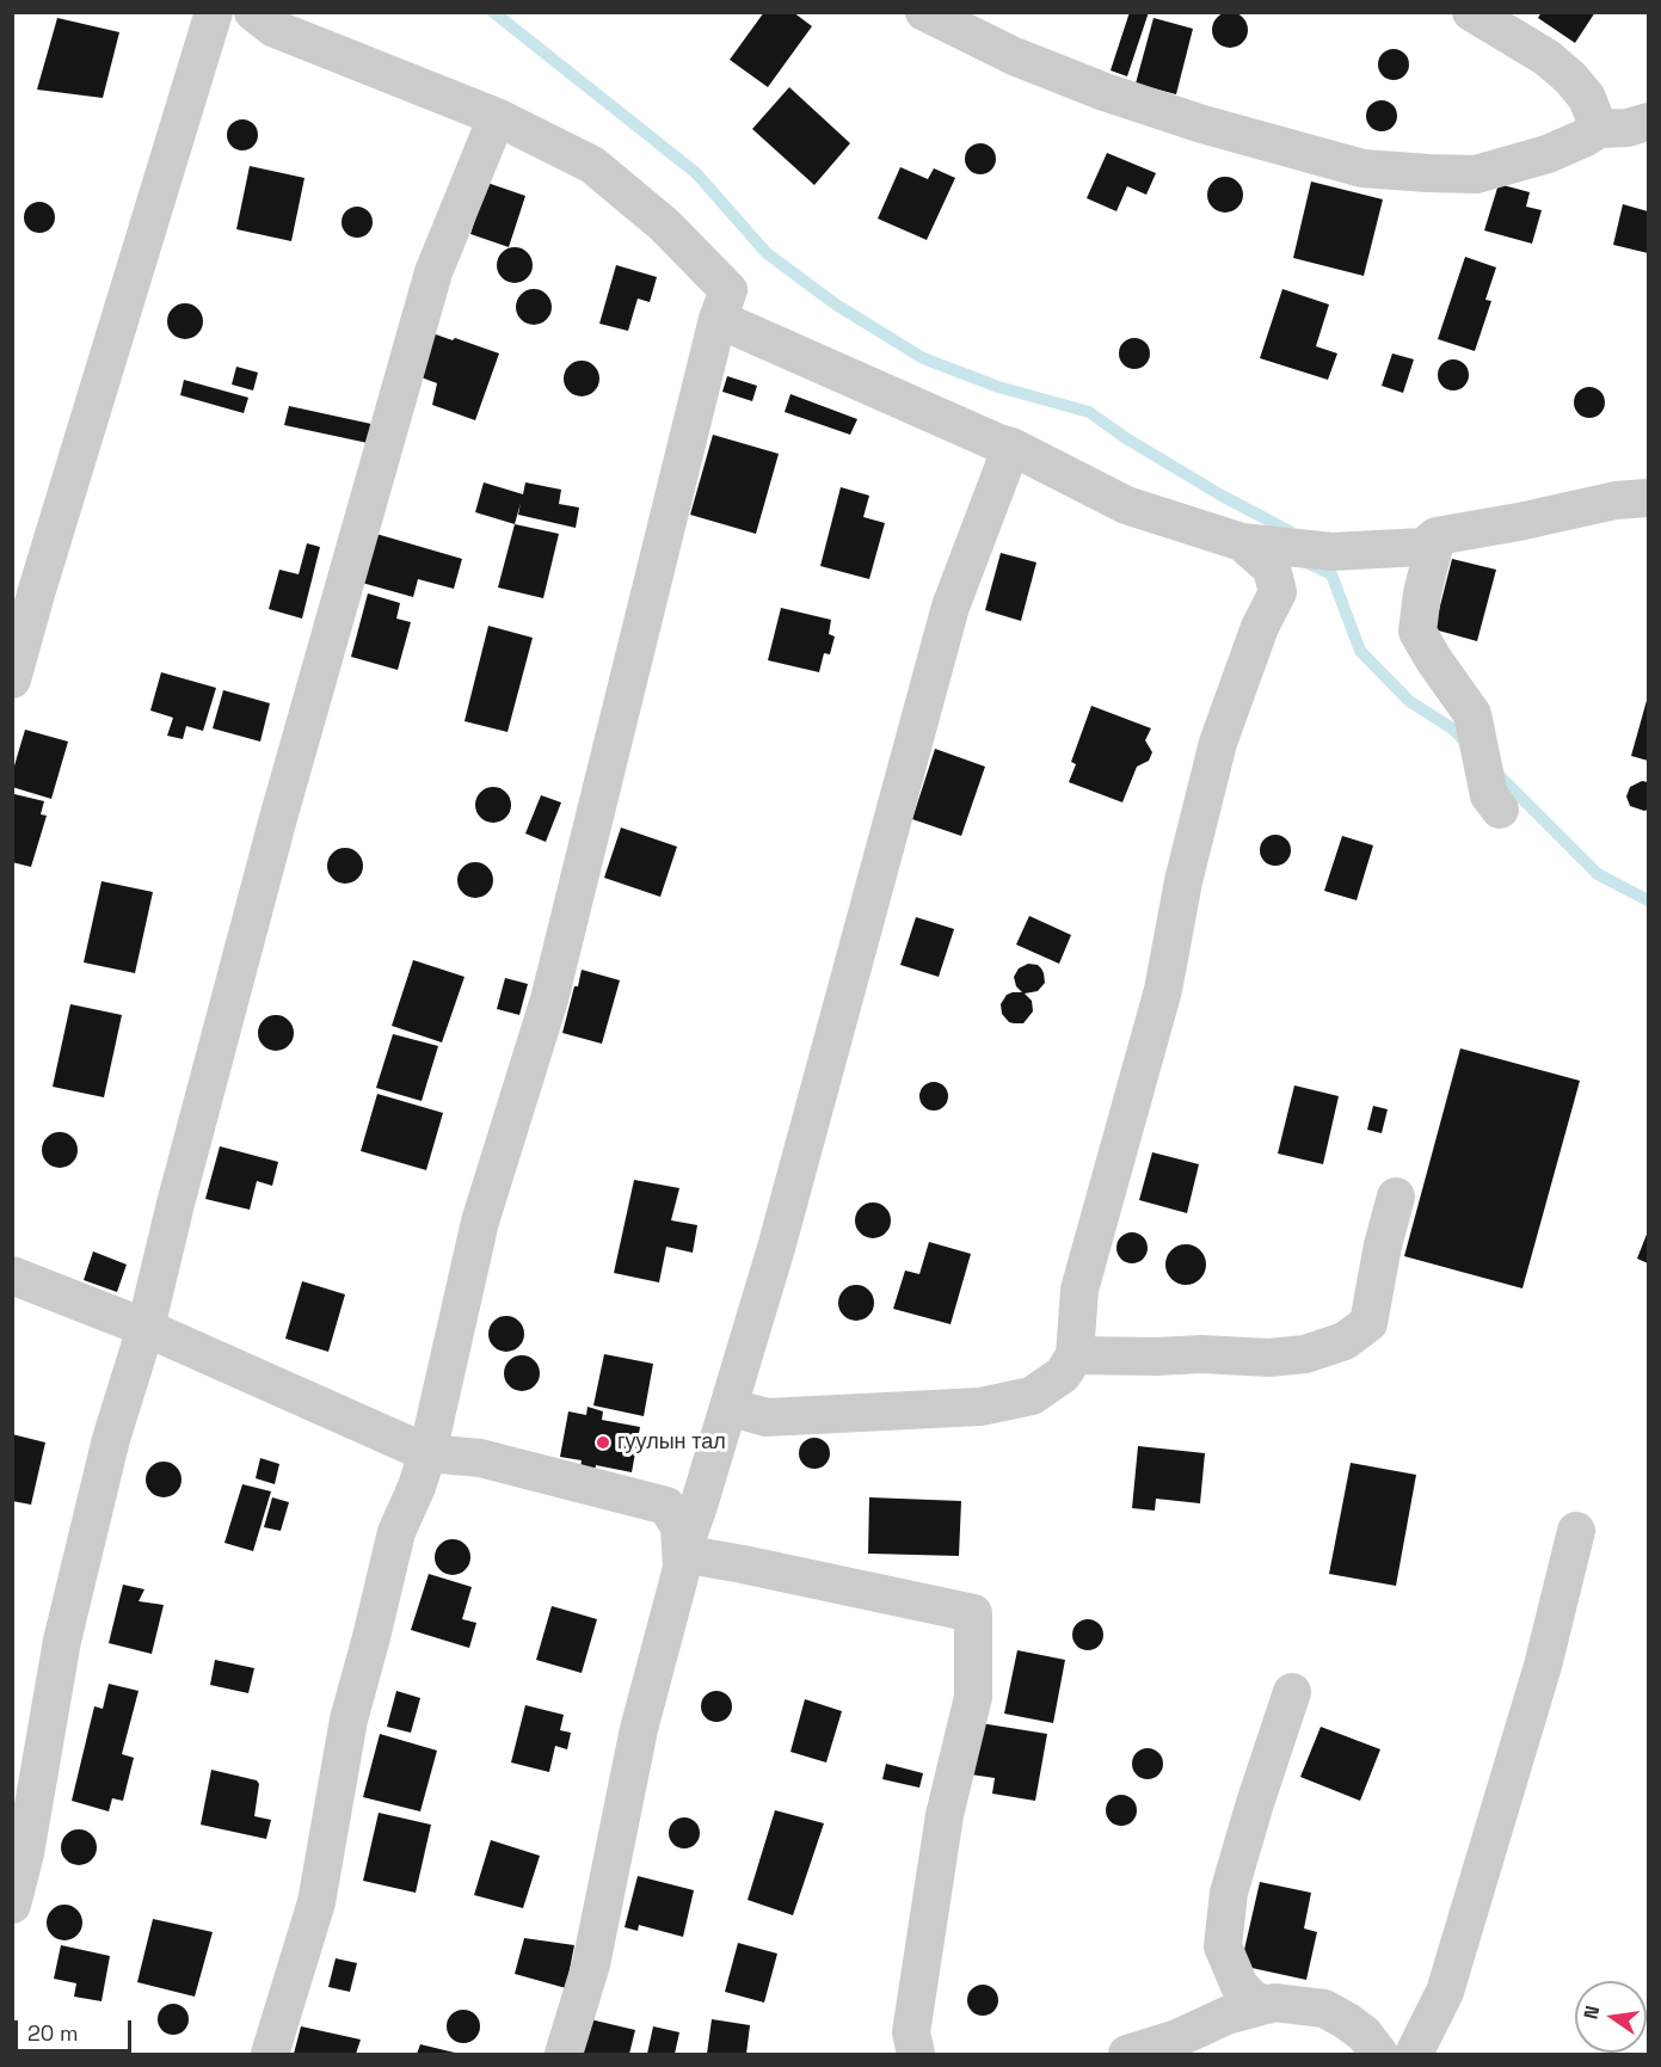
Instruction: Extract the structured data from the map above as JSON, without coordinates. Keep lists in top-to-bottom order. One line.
{"places":["гуулын тал"],"scale_bar":"20 m","north":"left"}
